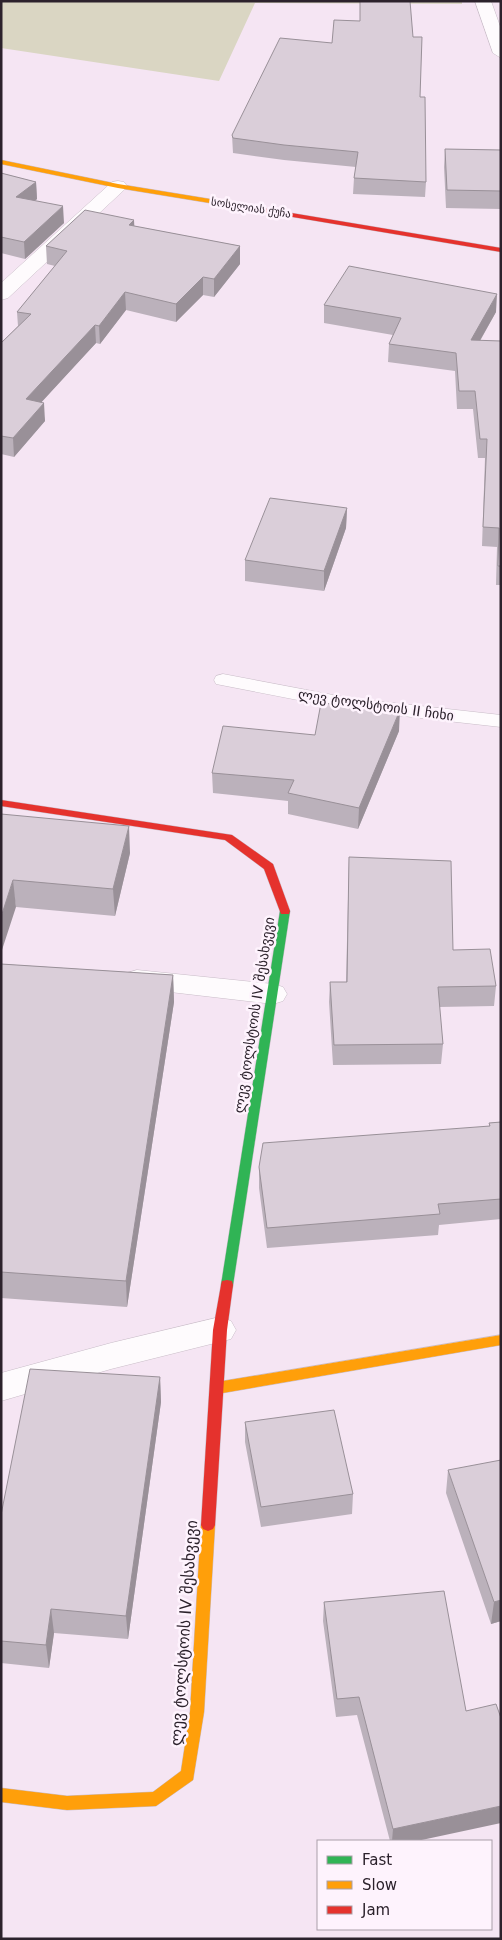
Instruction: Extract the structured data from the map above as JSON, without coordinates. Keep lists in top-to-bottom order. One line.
{"streets":{"street":["სოსელიას ქუჩა","ლევ ტოლსტოის IV შესახვევი"],"lane":["ლევ ტოლსტოის II ჩიხი"]},"legend":["Fast","Slow","Jam"]}
